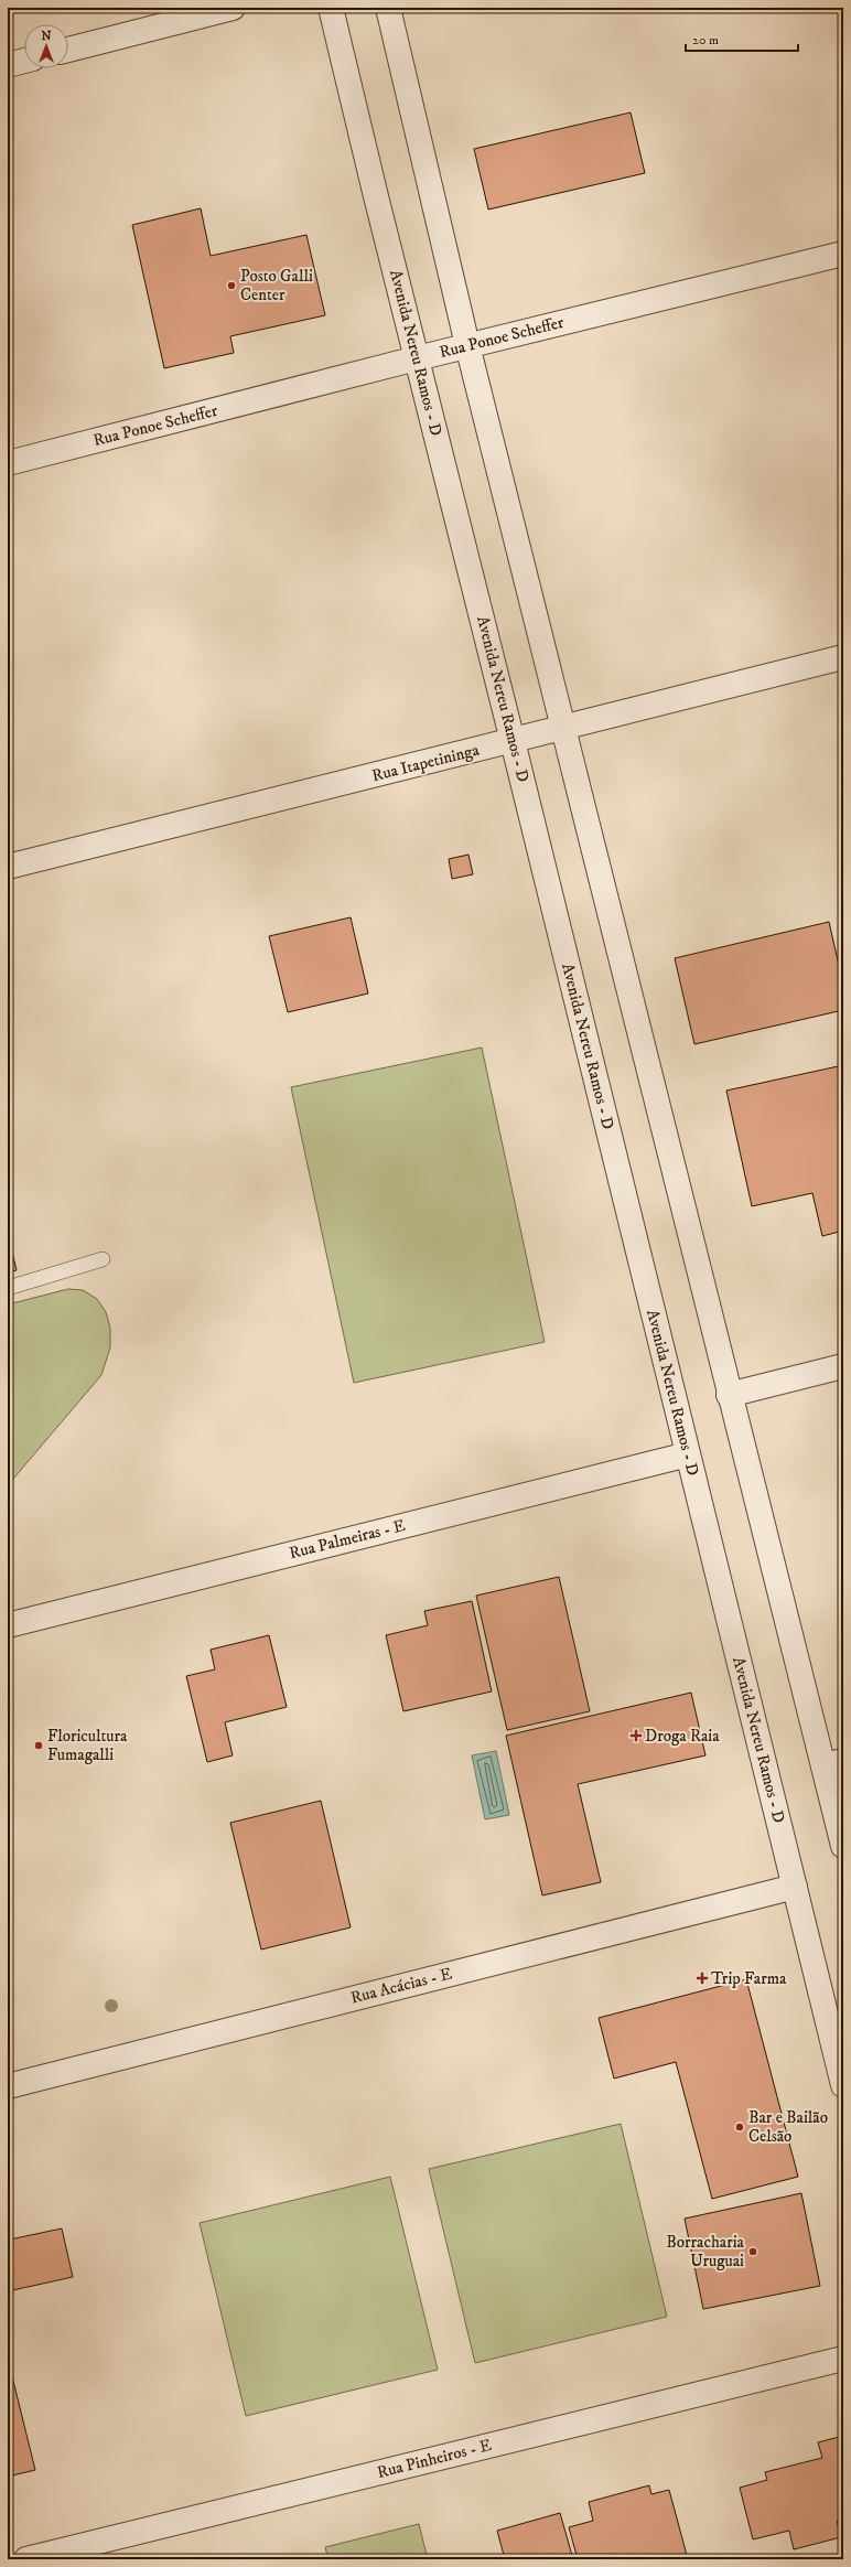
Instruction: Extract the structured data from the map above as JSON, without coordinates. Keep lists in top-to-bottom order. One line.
{"streets":{"street":["Rua Ponoe Scheffer","Avenida Nereu Ramos - D","Rua Itapetininga","Rua Palmeiras - E","Rua Acácias - E","Rua Pinheiros - E"]},"crossings":[["Rua Ponoe Scheffer","Avenida Nereu Ramos - D"],["Avenida Nereu Ramos - D","Rua Itapetininga"],["Avenida Nereu Ramos - D","Rua Palmeiras - E"],["Avenida Nereu Ramos - D","Rua Acácias - E"]],"places":{"other":["Posto Galli Center","Floricultura Fumagalli","Bar e Bailão Celsão","Borracharia Uruguai"],"health":["Droga Raia","Trip Farma"]},"scale_bar":"20 m","north":"top"}
